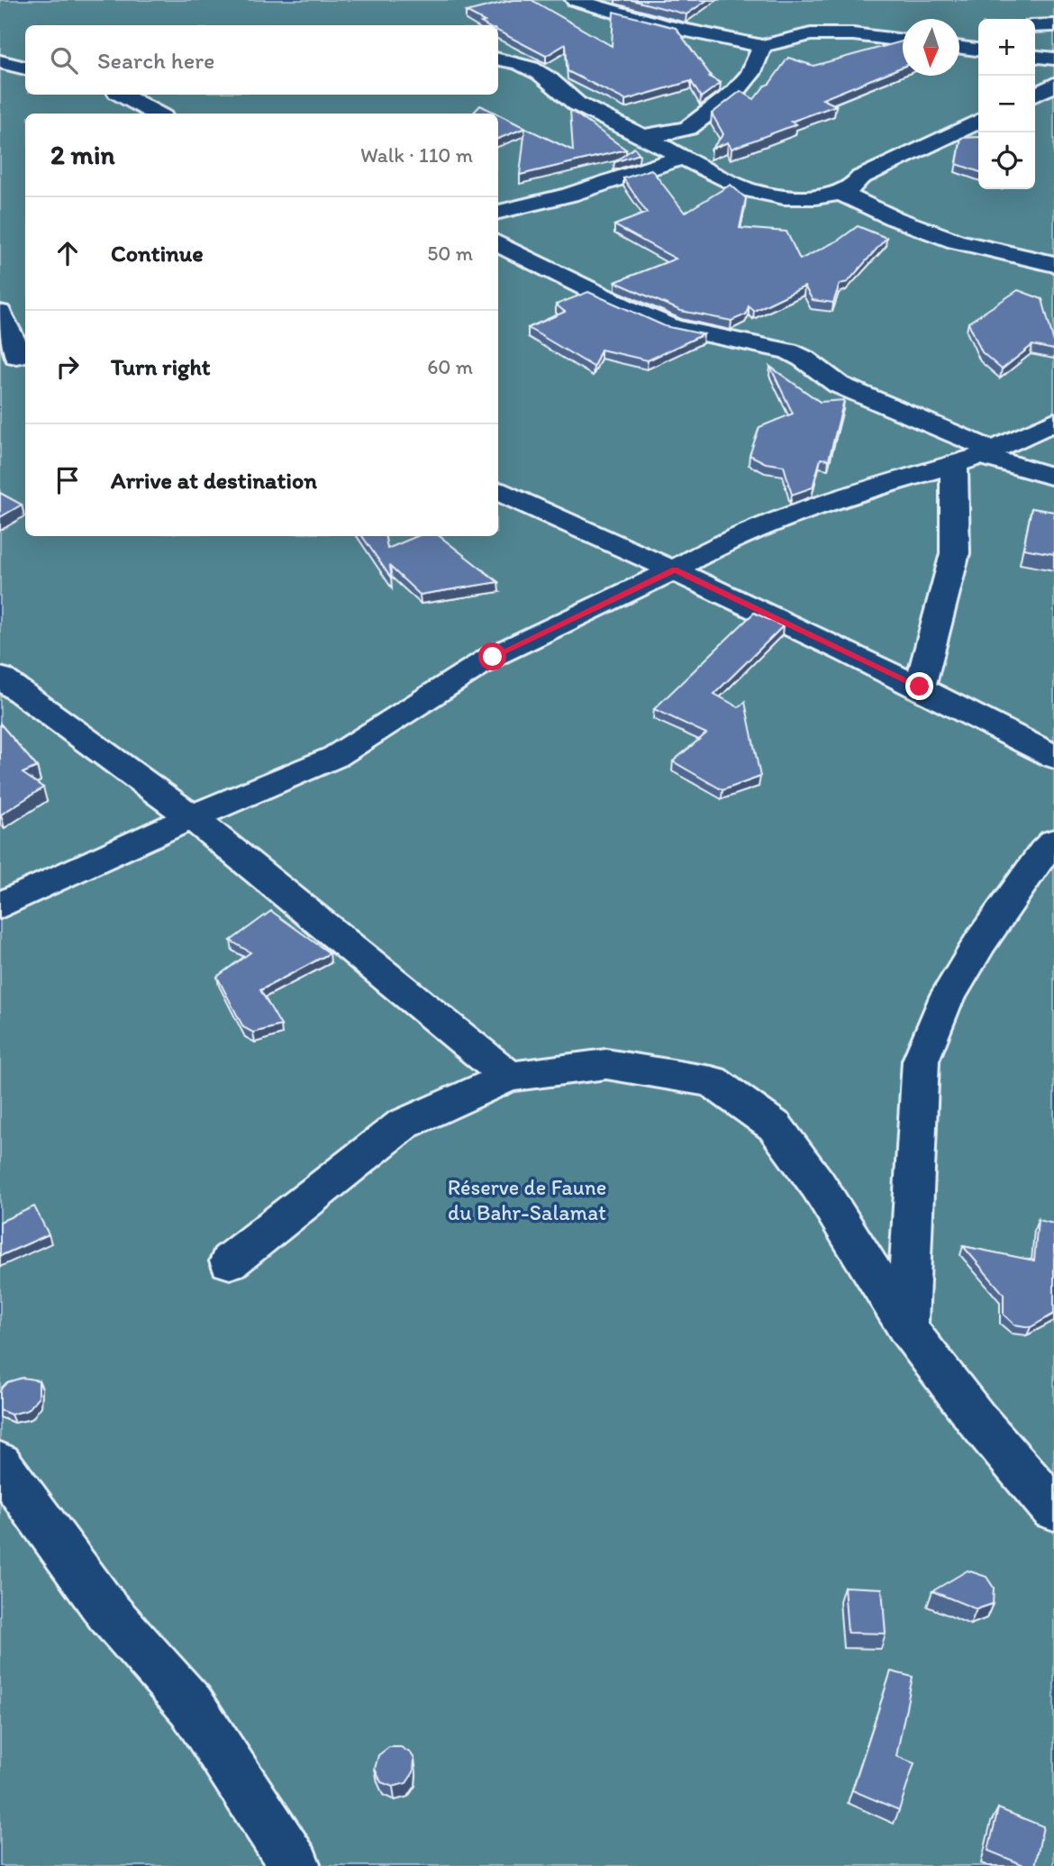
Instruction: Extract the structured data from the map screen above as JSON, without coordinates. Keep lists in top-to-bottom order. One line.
{"parks":["Réserve de Faune du Bahr-Salamat"],"north":"bottom","page":{"map_buttons":["+","−"],"search":"Search here","heading":["2 min","Walk · 110 m"],"list":[["Continue","50 m"],["Turn right","60 m"],"Arrive at destination"]}}
